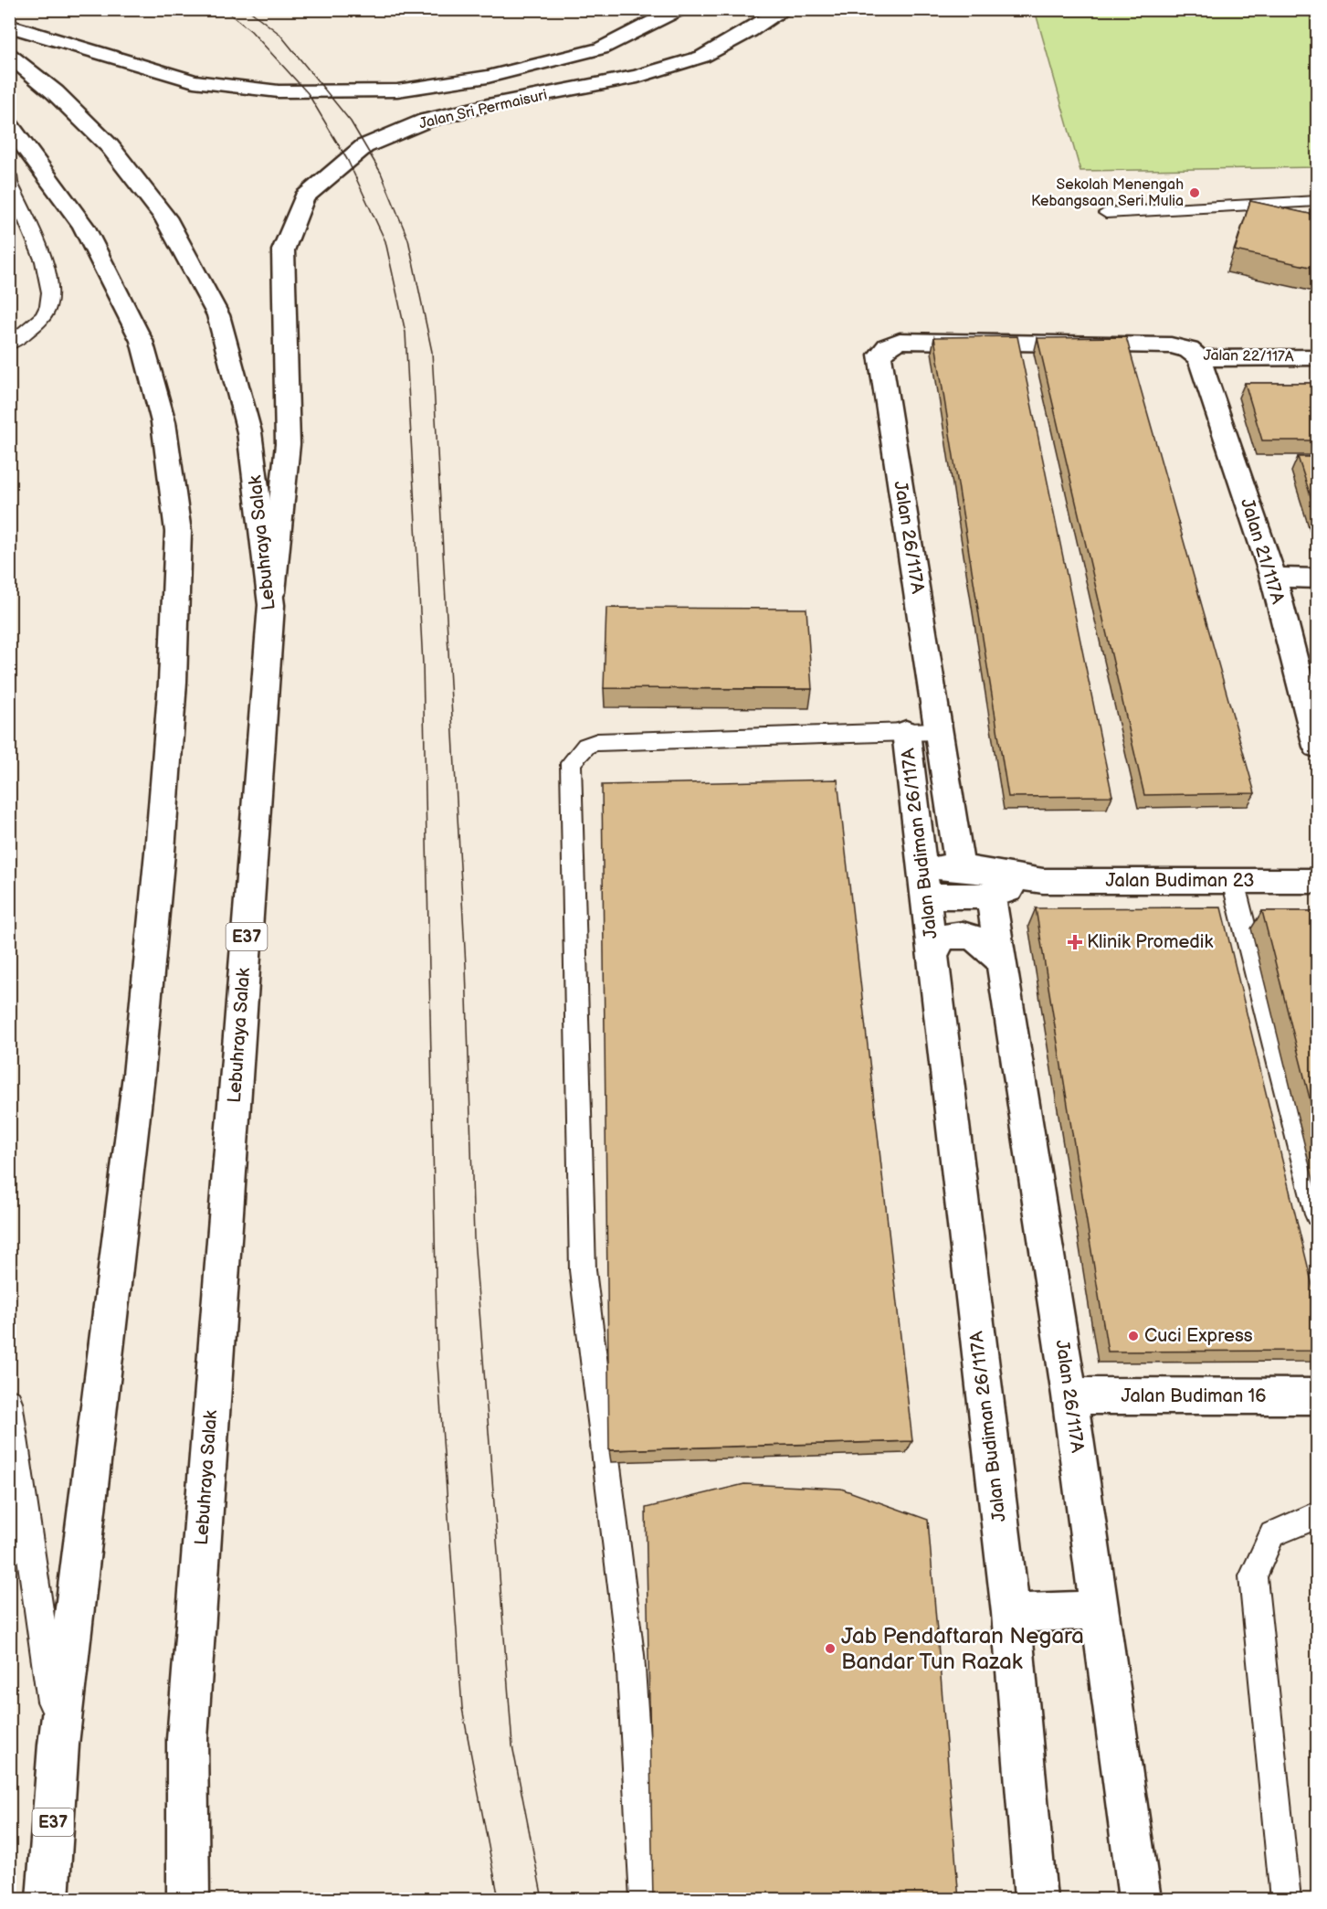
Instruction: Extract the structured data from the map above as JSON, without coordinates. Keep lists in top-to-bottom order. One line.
{"streets":{"main road":["Jalan Sri Permaisuri","Jalan 22/117A","Jalan 26/117A","Lebuhraya Salak","Jalan 21/117A","Jalan Budiman 26/117A","Jalan Budiman 23","E37","Jalan Budiman 16"]},"crossings":[["Jalan Sri Permaisuri","Lebuhraya Salak"],["Jalan 22/117A","Jalan 26/117A"],["Jalan 22/117A","Jalan 21/117A"],["Jalan 26/117A","Jalan Budiman 26/117A"],["Jalan 26/117A","Jalan Budiman 23"],["Jalan 26/117A","Jalan Budiman 16"],["Jalan Budiman 26/117A","Jalan Budiman 23"]],"places":{"other":["Sekolah Menengah Kebangsaan Seri Mulia","Cuci Express","Jab Pendaftaran Negara Bandar Tun Razak"],"health":["Klinik Promedik"]}}
